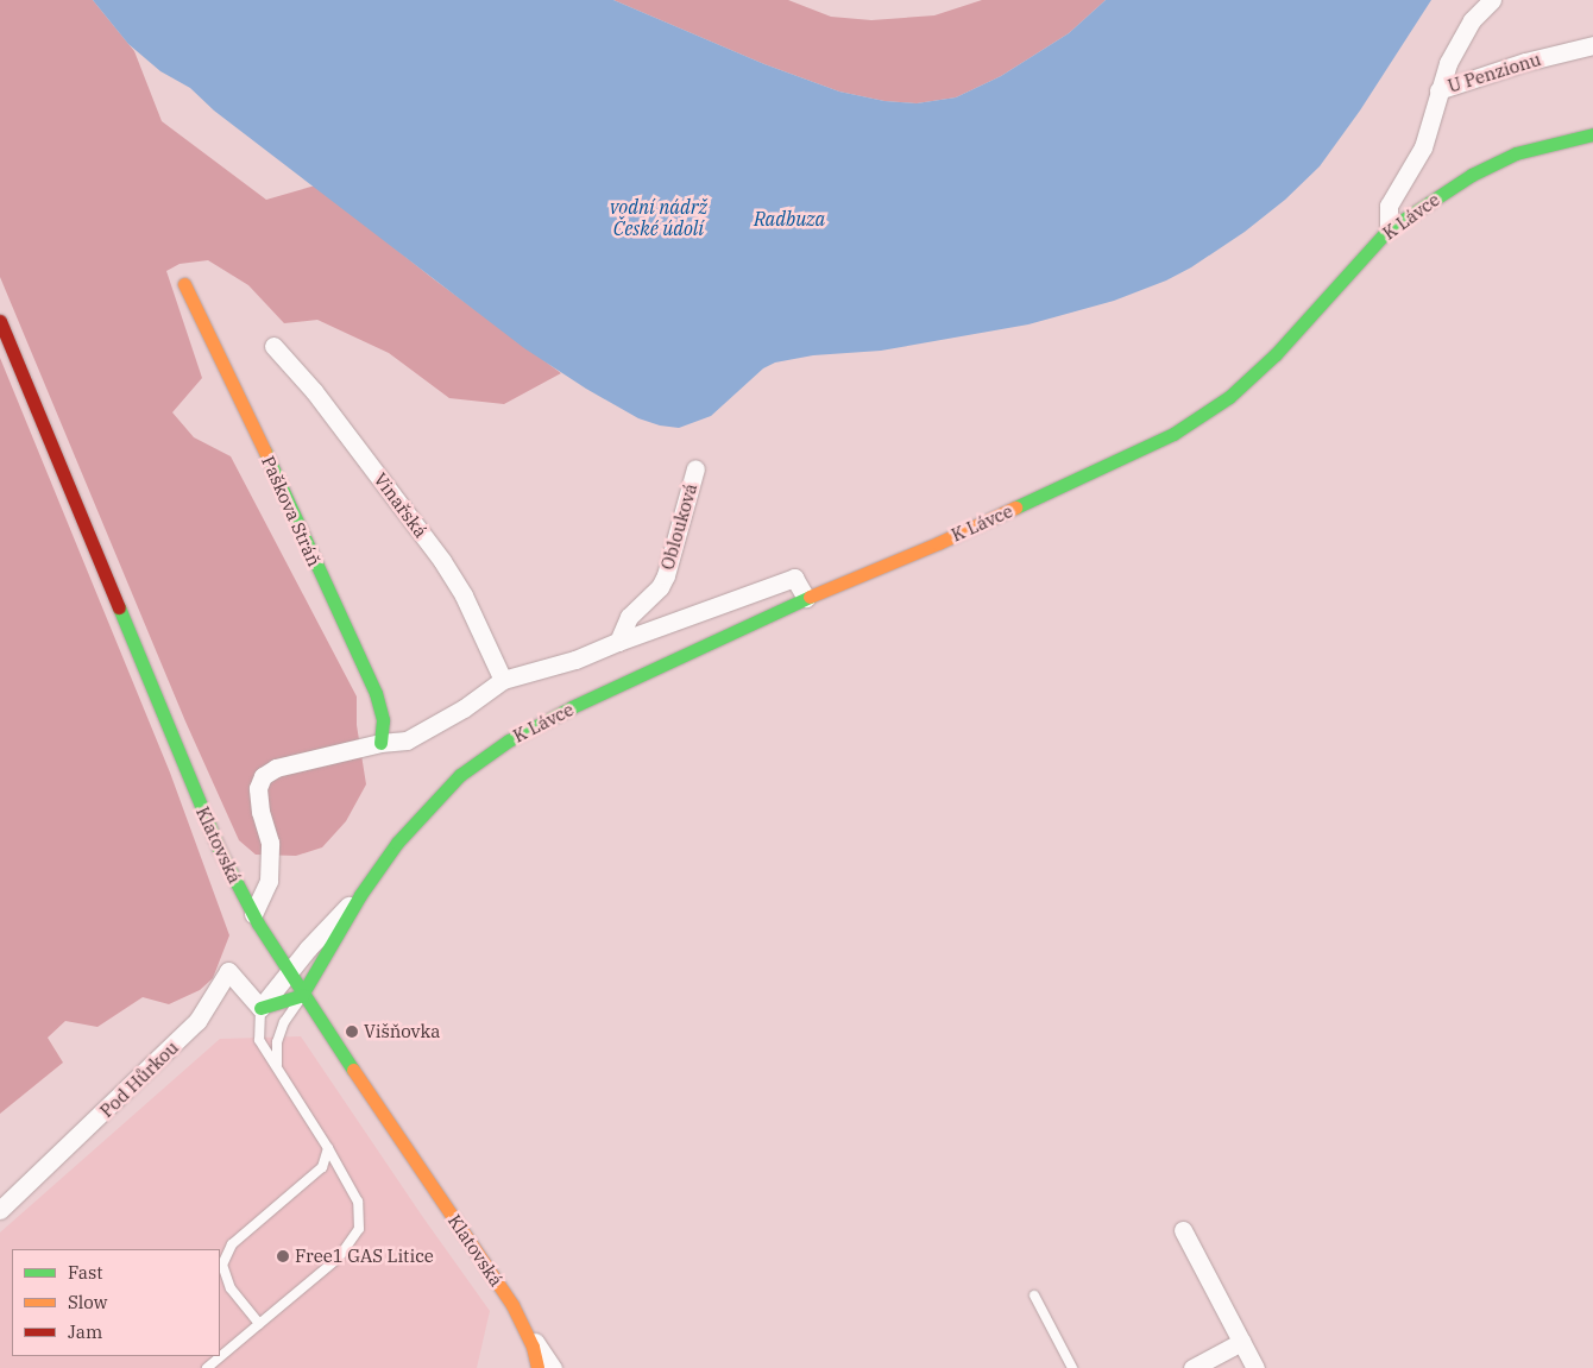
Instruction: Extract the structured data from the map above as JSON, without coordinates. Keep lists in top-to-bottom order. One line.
{"streets":{"street":["U Penzionu","K Lávce","Vinařská","Paškova Stráň","Oblouková","Klatovská","Pod Hůrkou"]},"crossings":[["U Penzionu","K Lávce"],["K Lávce","Klatovská"]],"water":["vodní nádrž České údolí","Radbuza"],"places":["Višňovka","Free1 GAS Litice"],"legend":["Fast","Slow","Jam"]}
